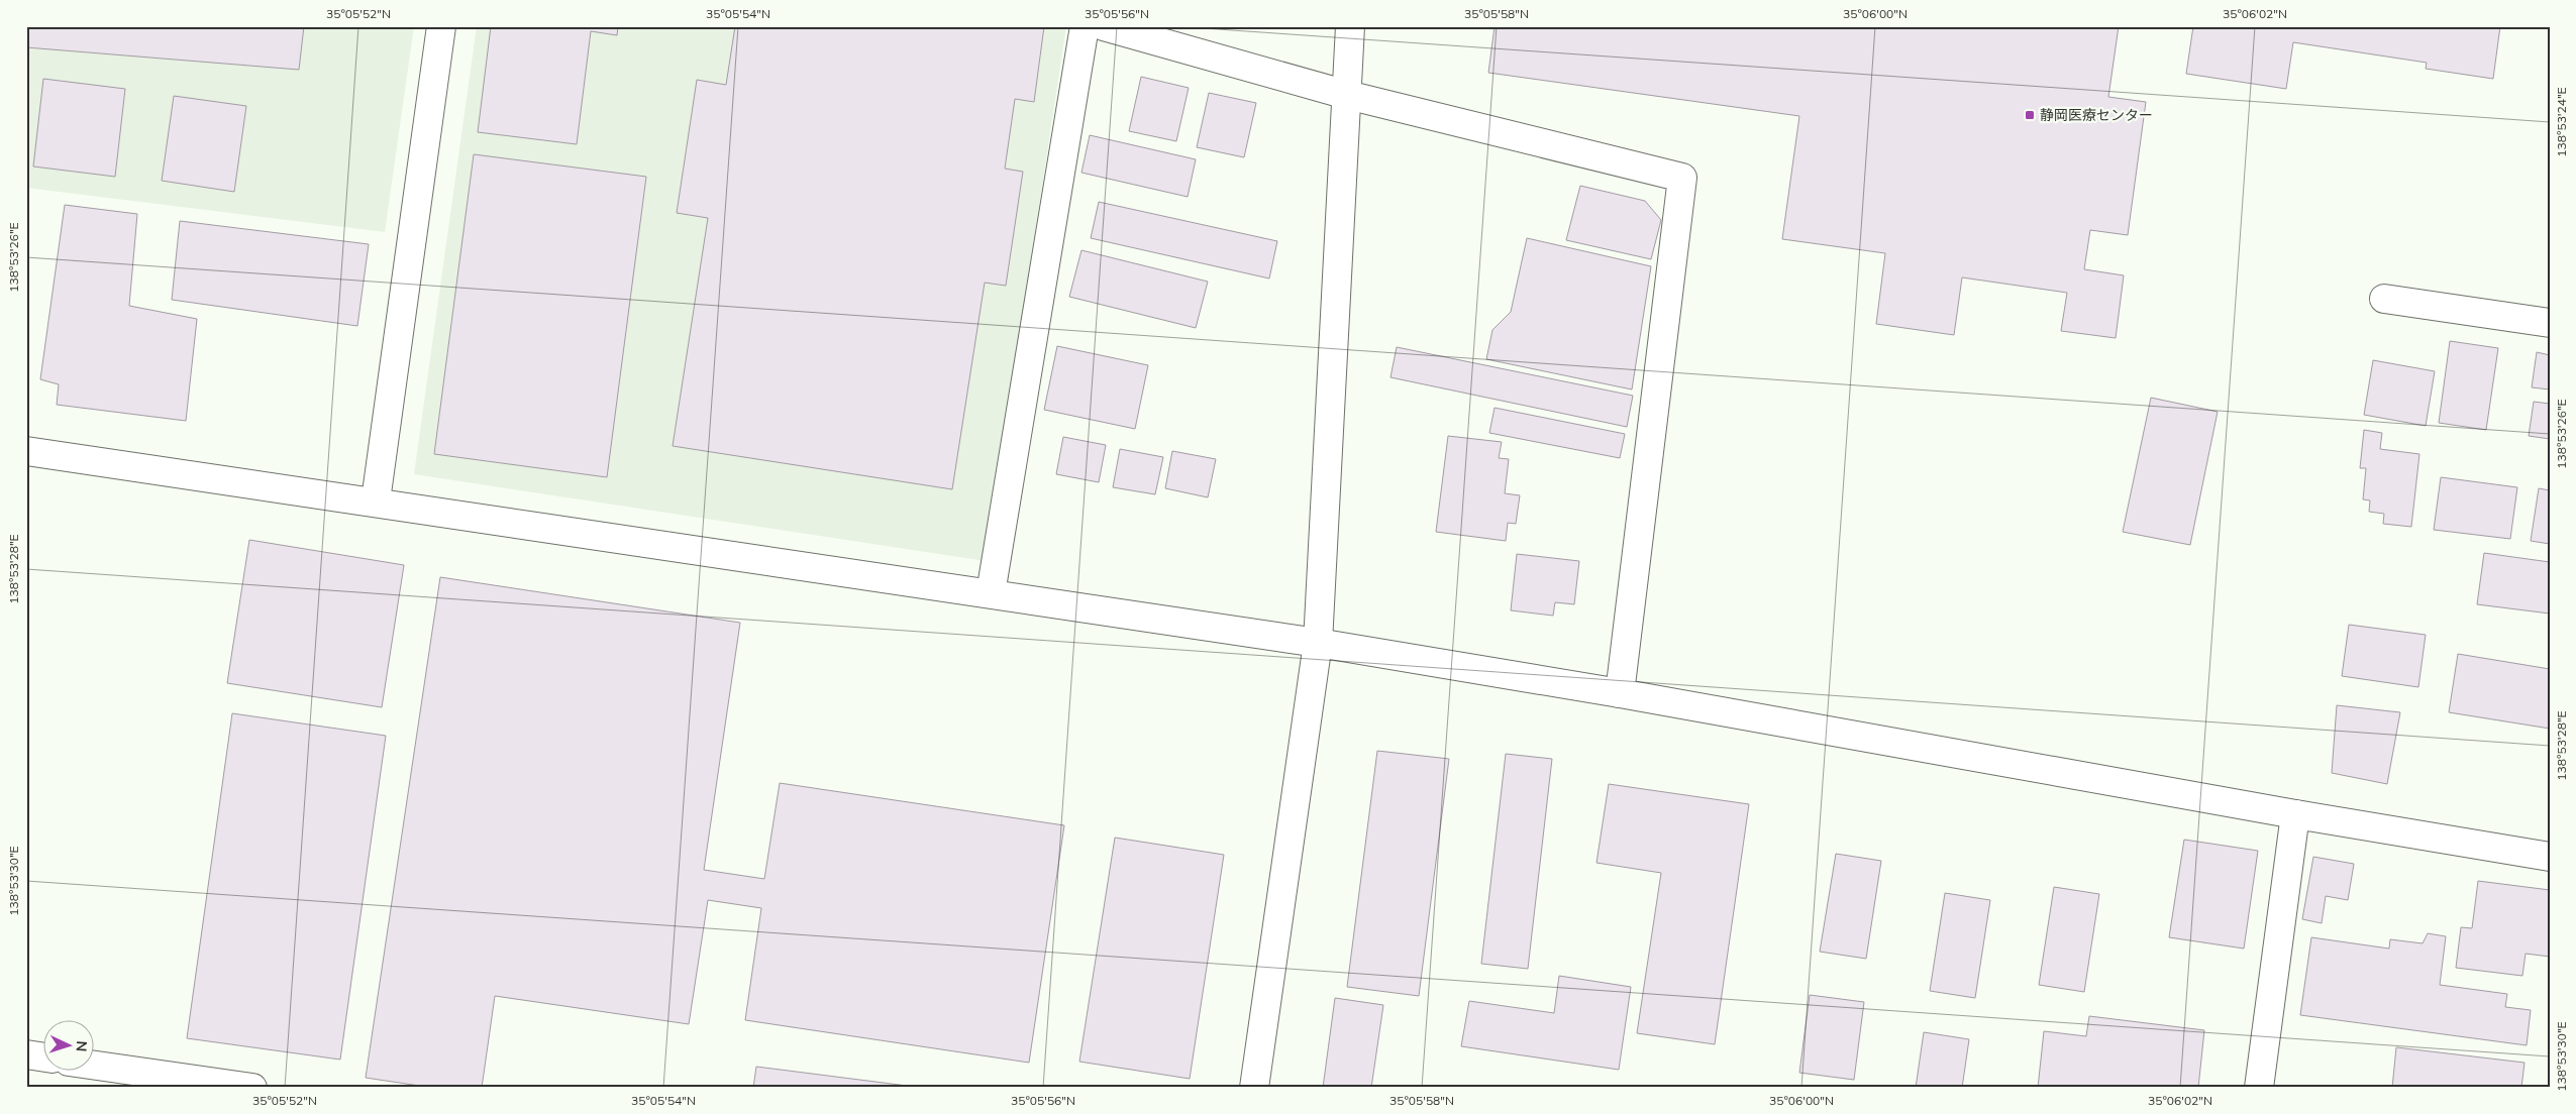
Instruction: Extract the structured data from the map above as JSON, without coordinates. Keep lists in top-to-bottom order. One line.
{"places":{"transit":["静岡医療センター"]},"north":"right","coordinates":["35°05'52\"N","35°05'54\"N","35°05'56\"N","35°05'58\"N","35°06'00\"N","35°06'02\"N","138°53'24\"E","138°53'26\"E","138°53'28\"E","138°53'30\"E"]}
